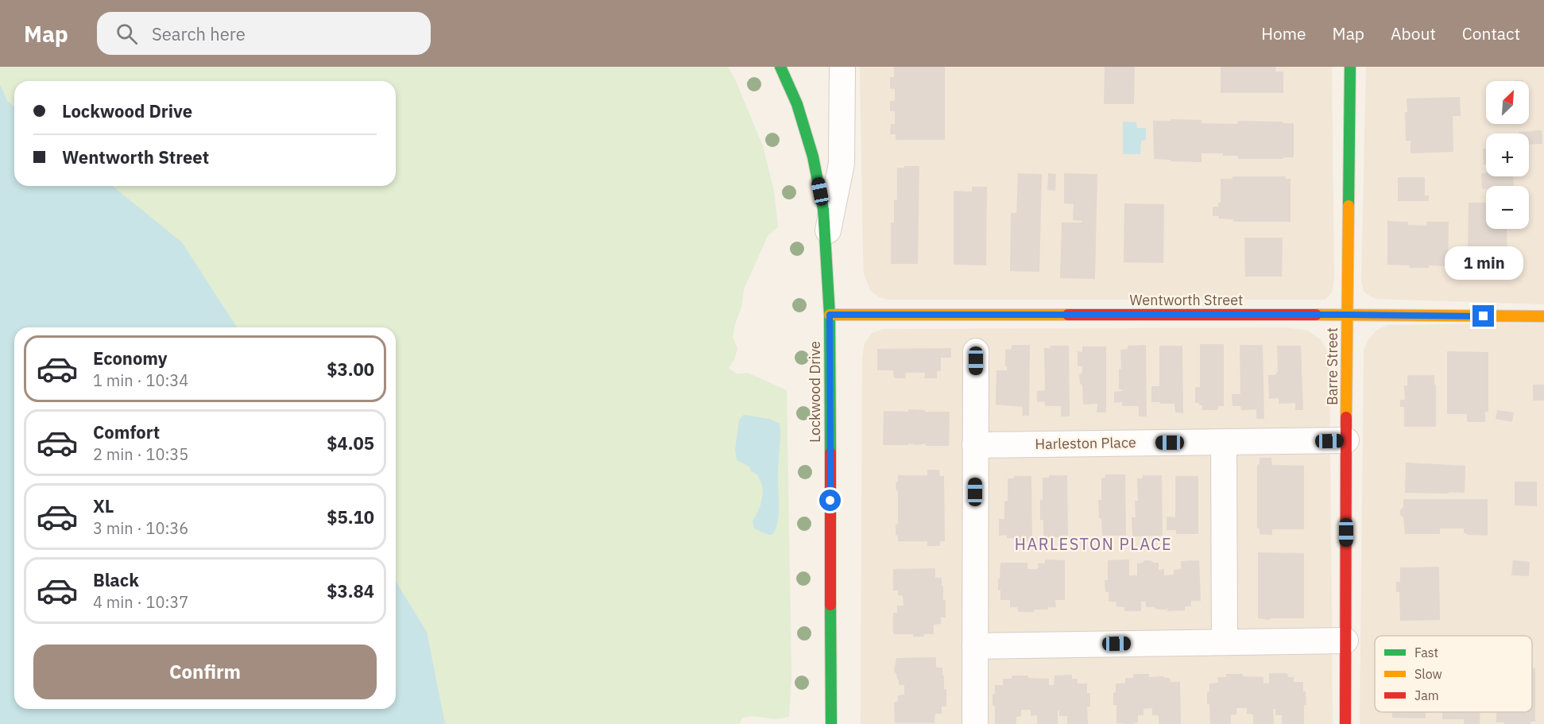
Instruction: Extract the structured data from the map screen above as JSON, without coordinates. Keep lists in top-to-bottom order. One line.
{"streets":{"street":["Wentworth Street","Barre Street","Lockwood Drive","Harleston Place"]},"crossings":[["Wentworth Street","Barre Street"],["Wentworth Street","Lockwood Drive"],["Barre Street","Harleston Place"]],"districts":["HARLESTON PLACE"],"legend":["Fast","Slow","Jam"],"north":"top right","page":{"header":"Map","search":"Search here","nav":["Home","Map","About","Contact"],"map_buttons":["+","−"],"banner":["Lockwood Drive","Wentworth Street"],"bubble":"1 min","list":[{"name":"Economy","note":"1 min · 10:34","value":"$3.00"},{"name":"Comfort","note":"2 min · 10:35","value":"$4.05"},{"name":"XL","note":"3 min · 10:36","value":"$5.10"},{"name":"Black","note":"4 min · 10:37","value":"$3.84"}],"buttons":"Confirm"}}
